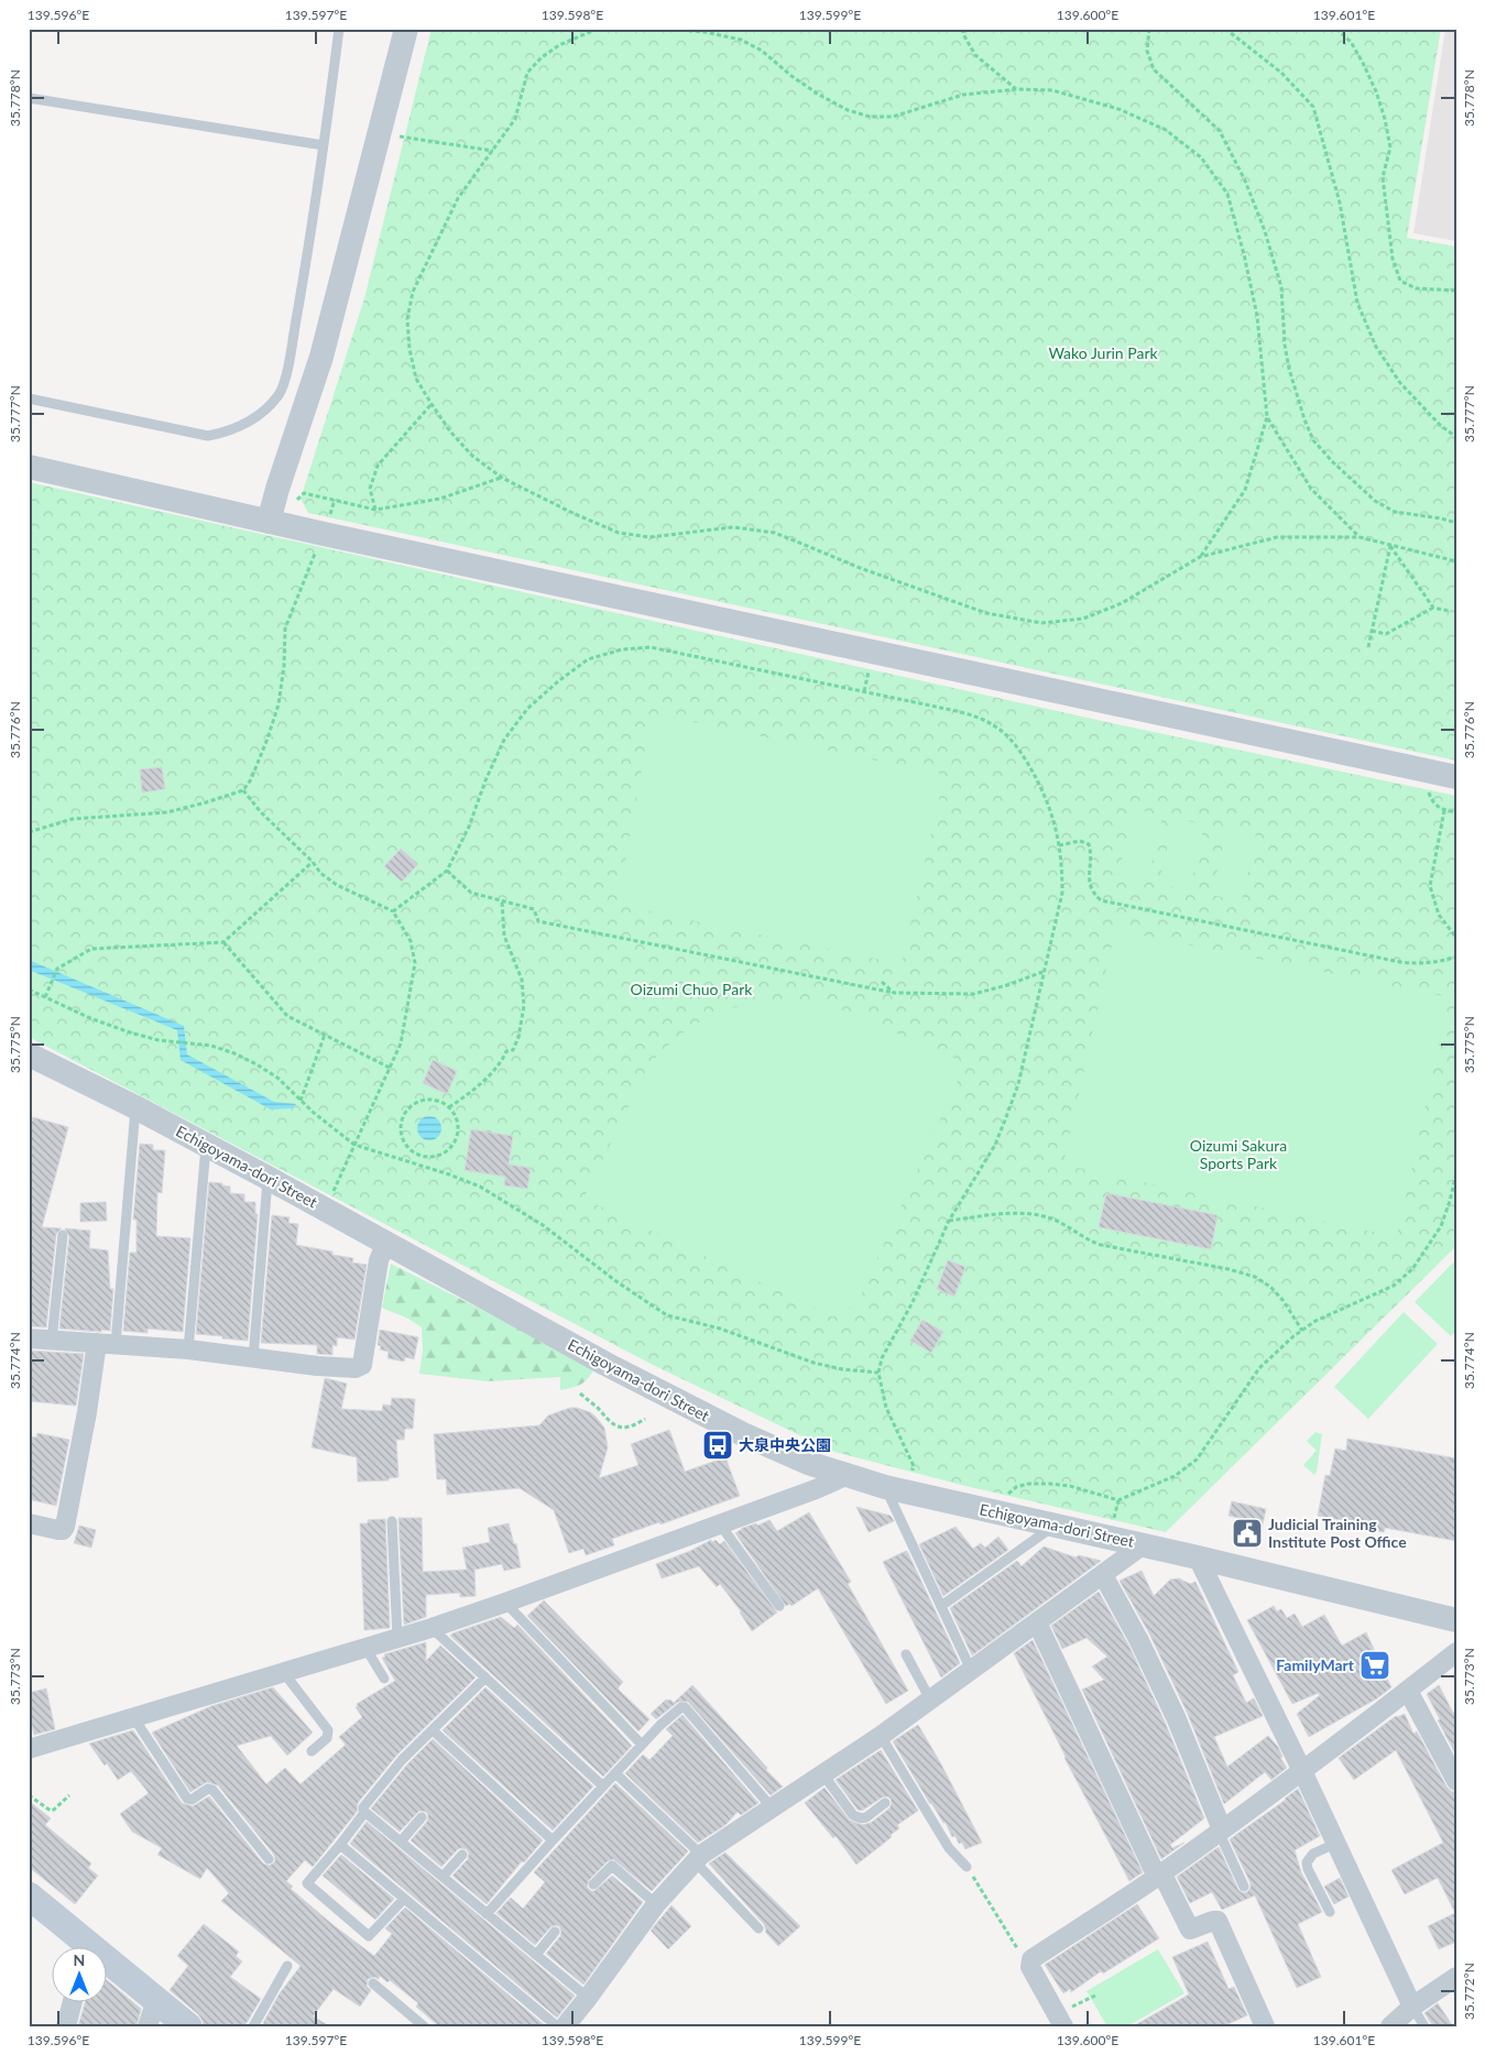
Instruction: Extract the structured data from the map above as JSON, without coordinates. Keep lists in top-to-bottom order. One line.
{"streets":{"street":["Echigoyama-dori Street"]},"parks":["Wako Jurin Park","Oizumi Chuo Park","Oizumi Sakura Sports Park"],"places":{"bus stop":["大泉中央公園"],"public building":["Judicial Training Institute Post Office"],"supermarket":["FamilyMart"]},"north":"top","coordinates":["139.596°E","139.597°E","139.598°E","139.599°E","139.600°E","139.601°E","35.778°N","35.777°N","35.776°N","35.775°N","35.774°N","35.773°N","35.772°N"]}
